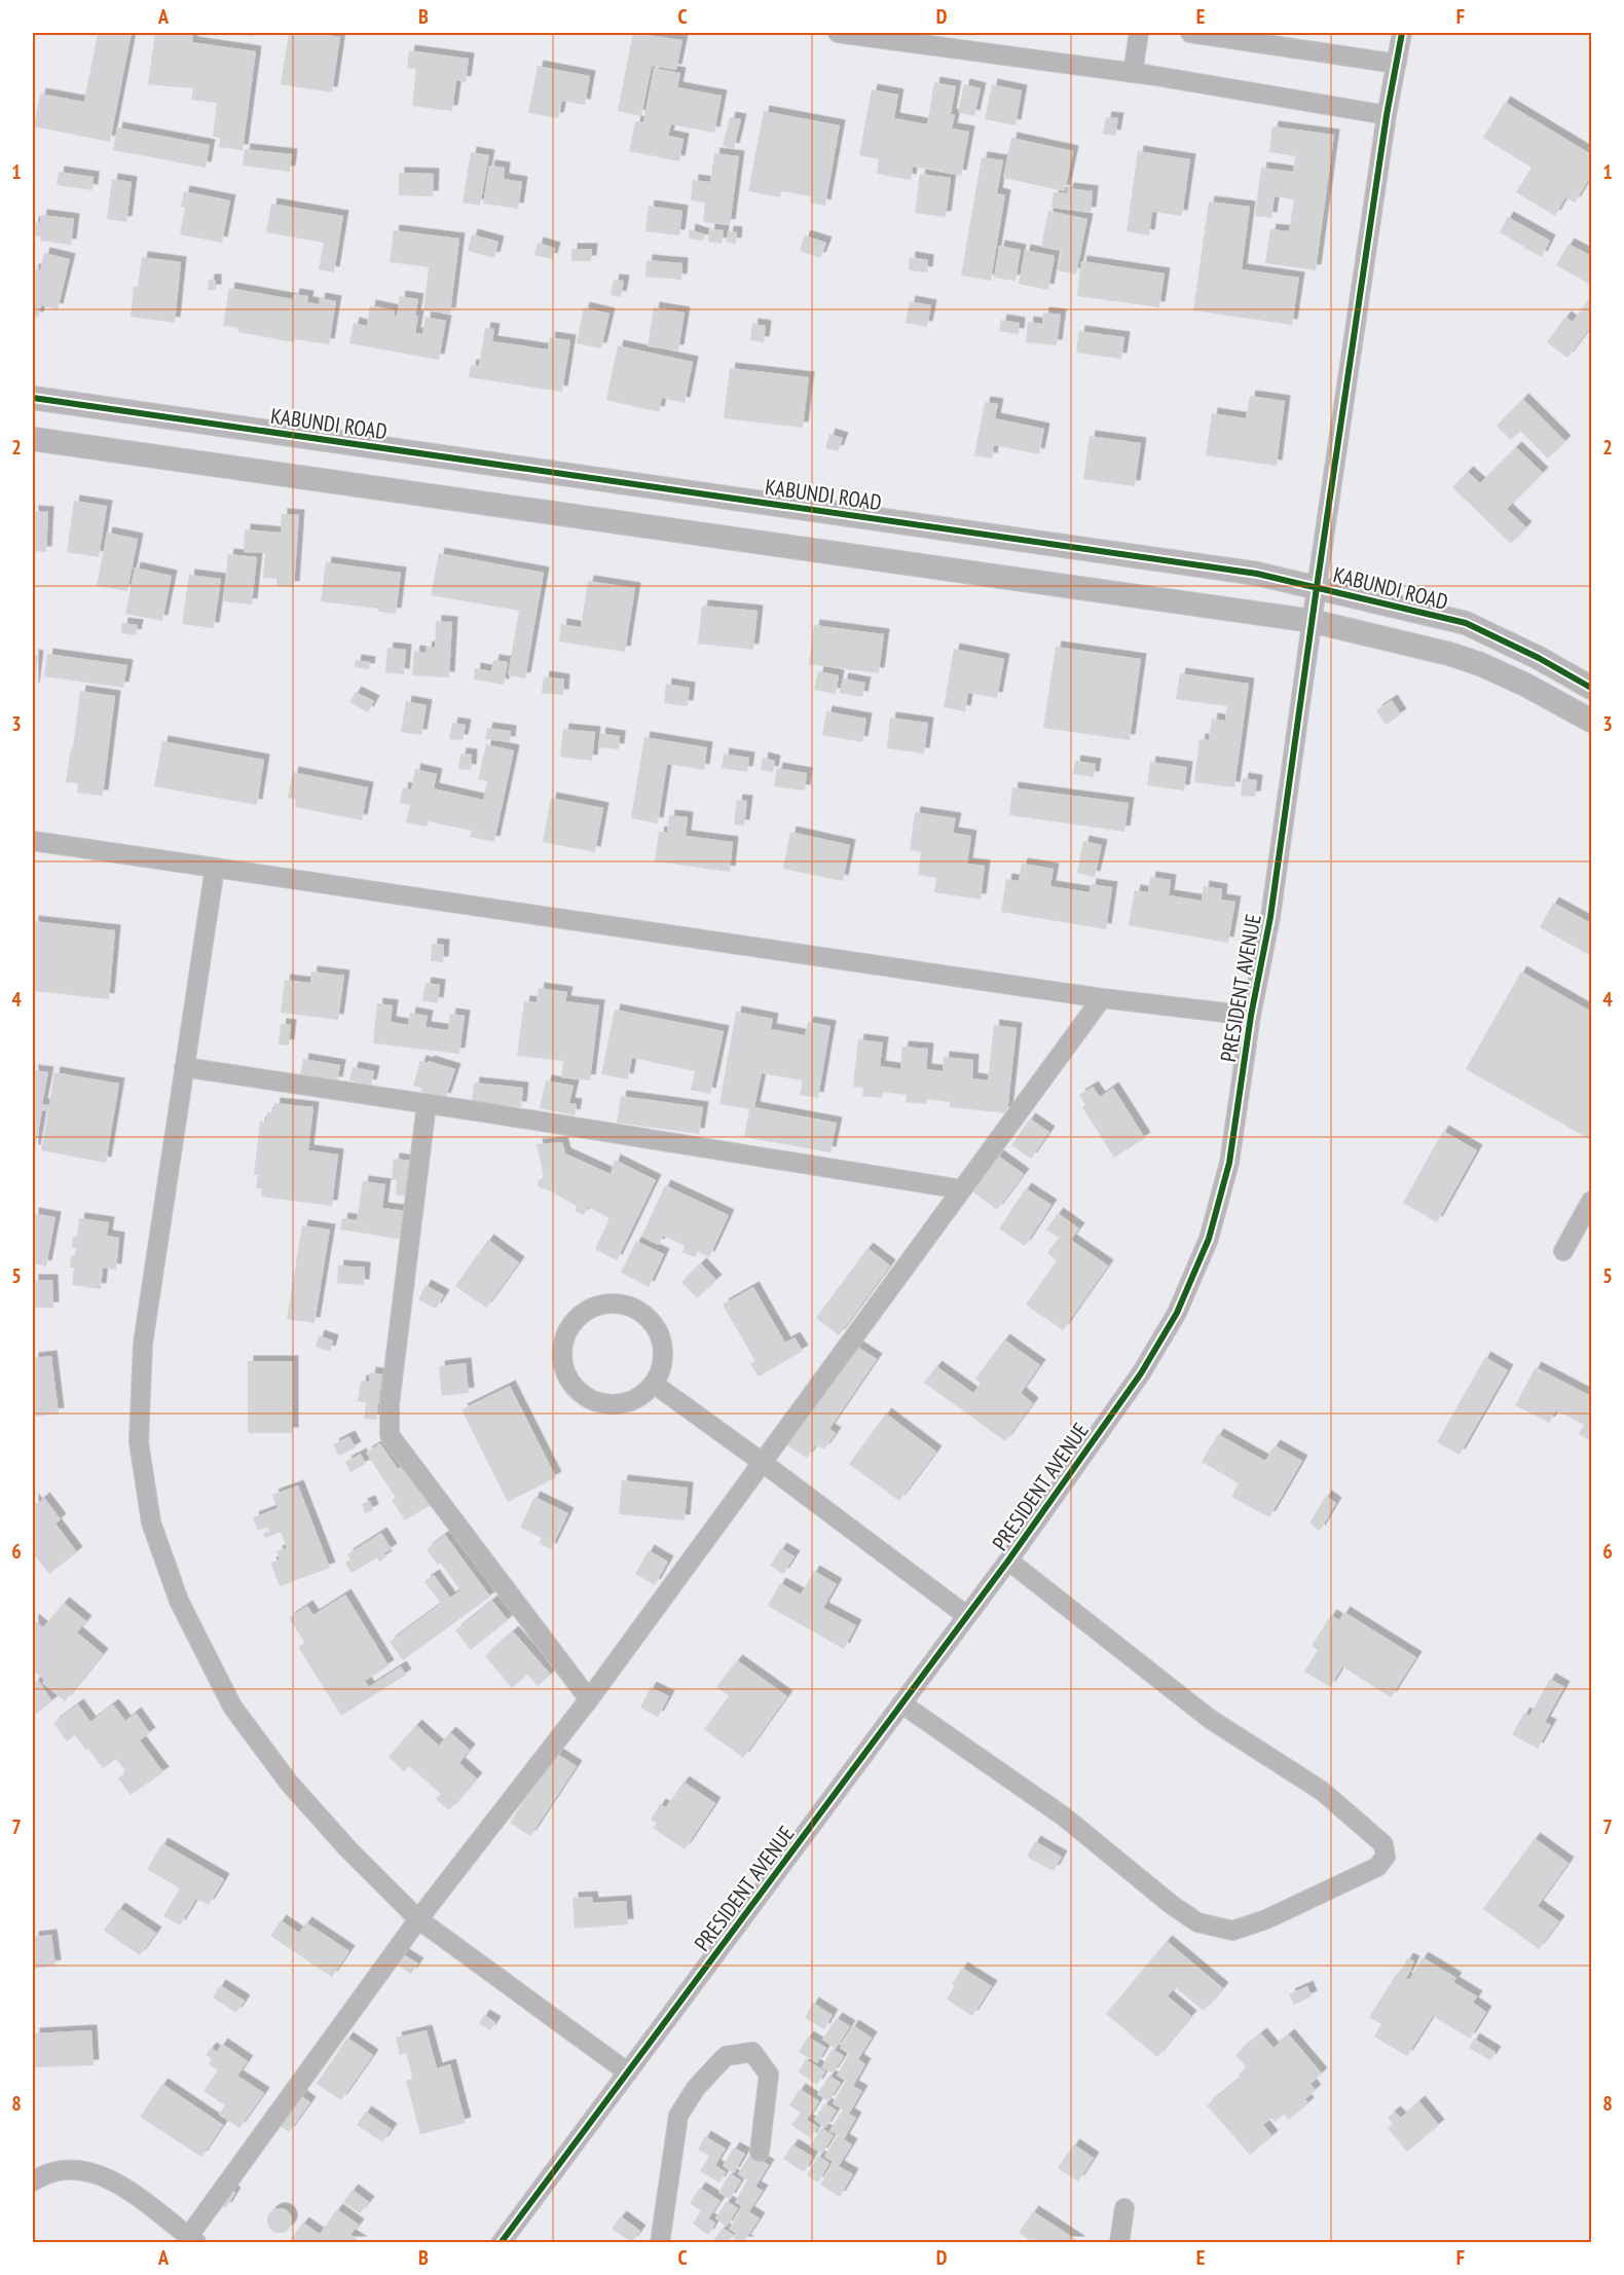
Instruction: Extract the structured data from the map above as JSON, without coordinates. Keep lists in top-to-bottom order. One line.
{"streets":{"street":["KABUNDI ROAD","PRESIDENT AVENUE"]},"crossings":[["KABUNDI ROAD","PRESIDENT AVENUE"]],"grid":{"columns":["A","B","C","D","E","F"],"rows":["1","2","3","4","5","6","7","8"]}}
